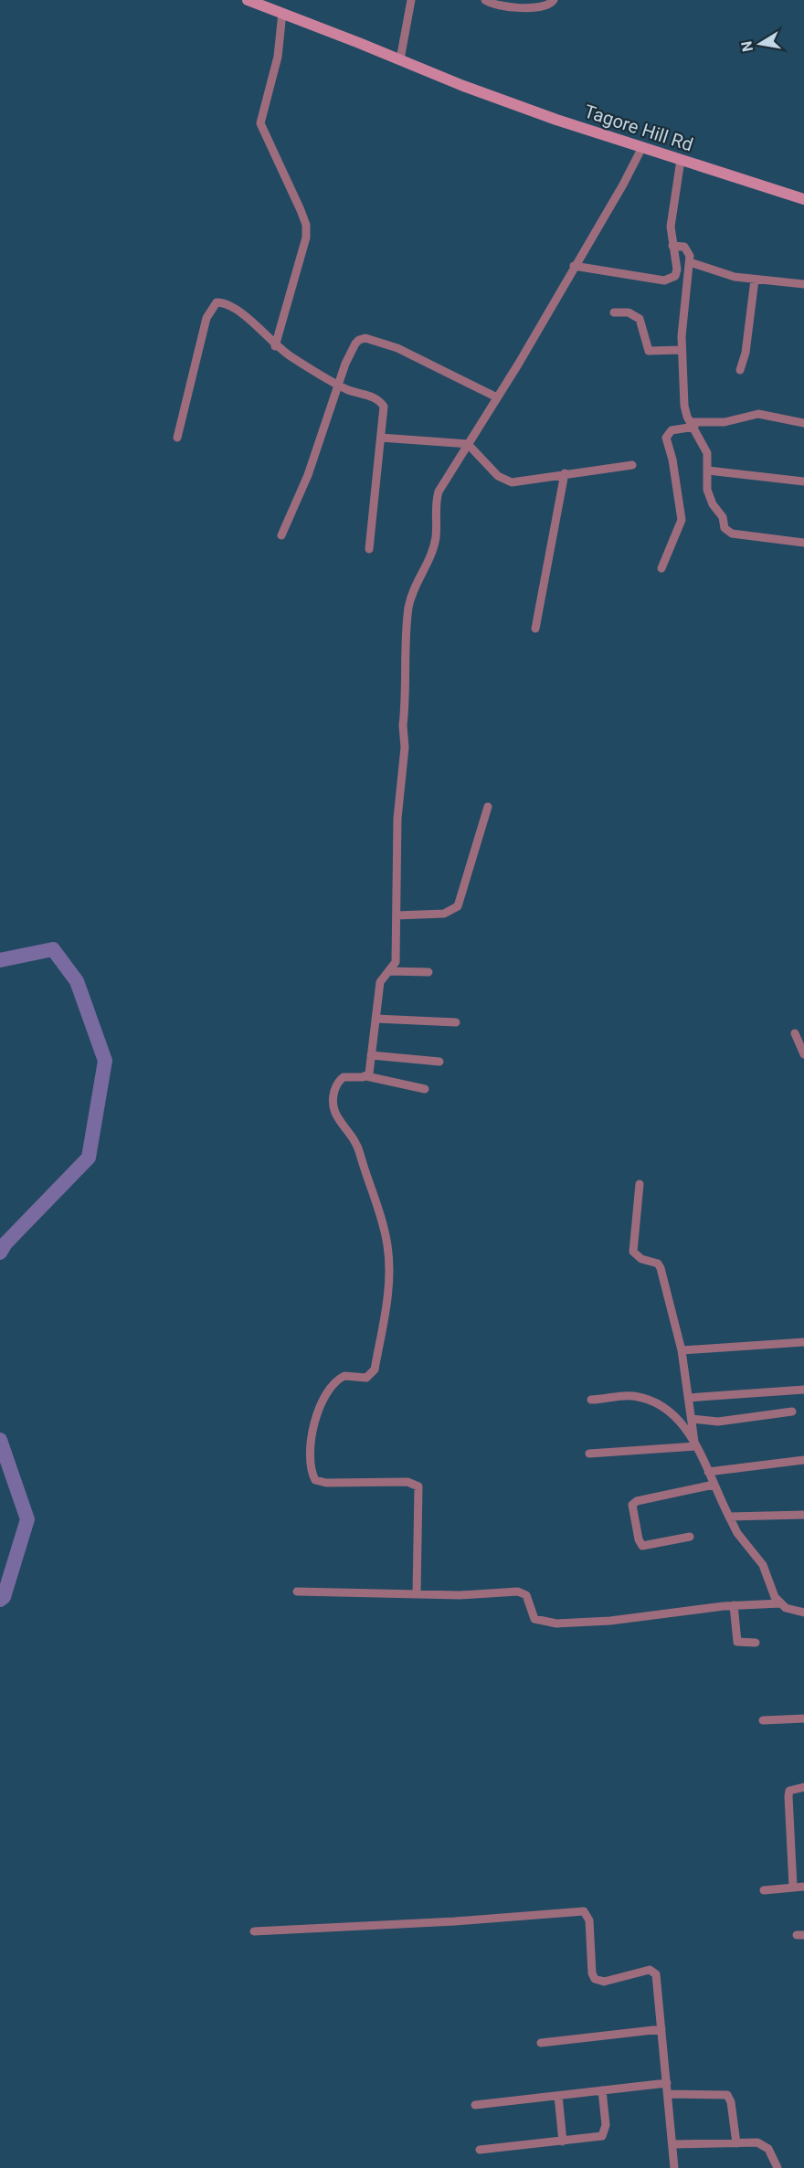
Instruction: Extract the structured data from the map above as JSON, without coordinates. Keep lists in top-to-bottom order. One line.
{"streets":{"main road":["Tagore Hill Rd"]},"north":"left"}
